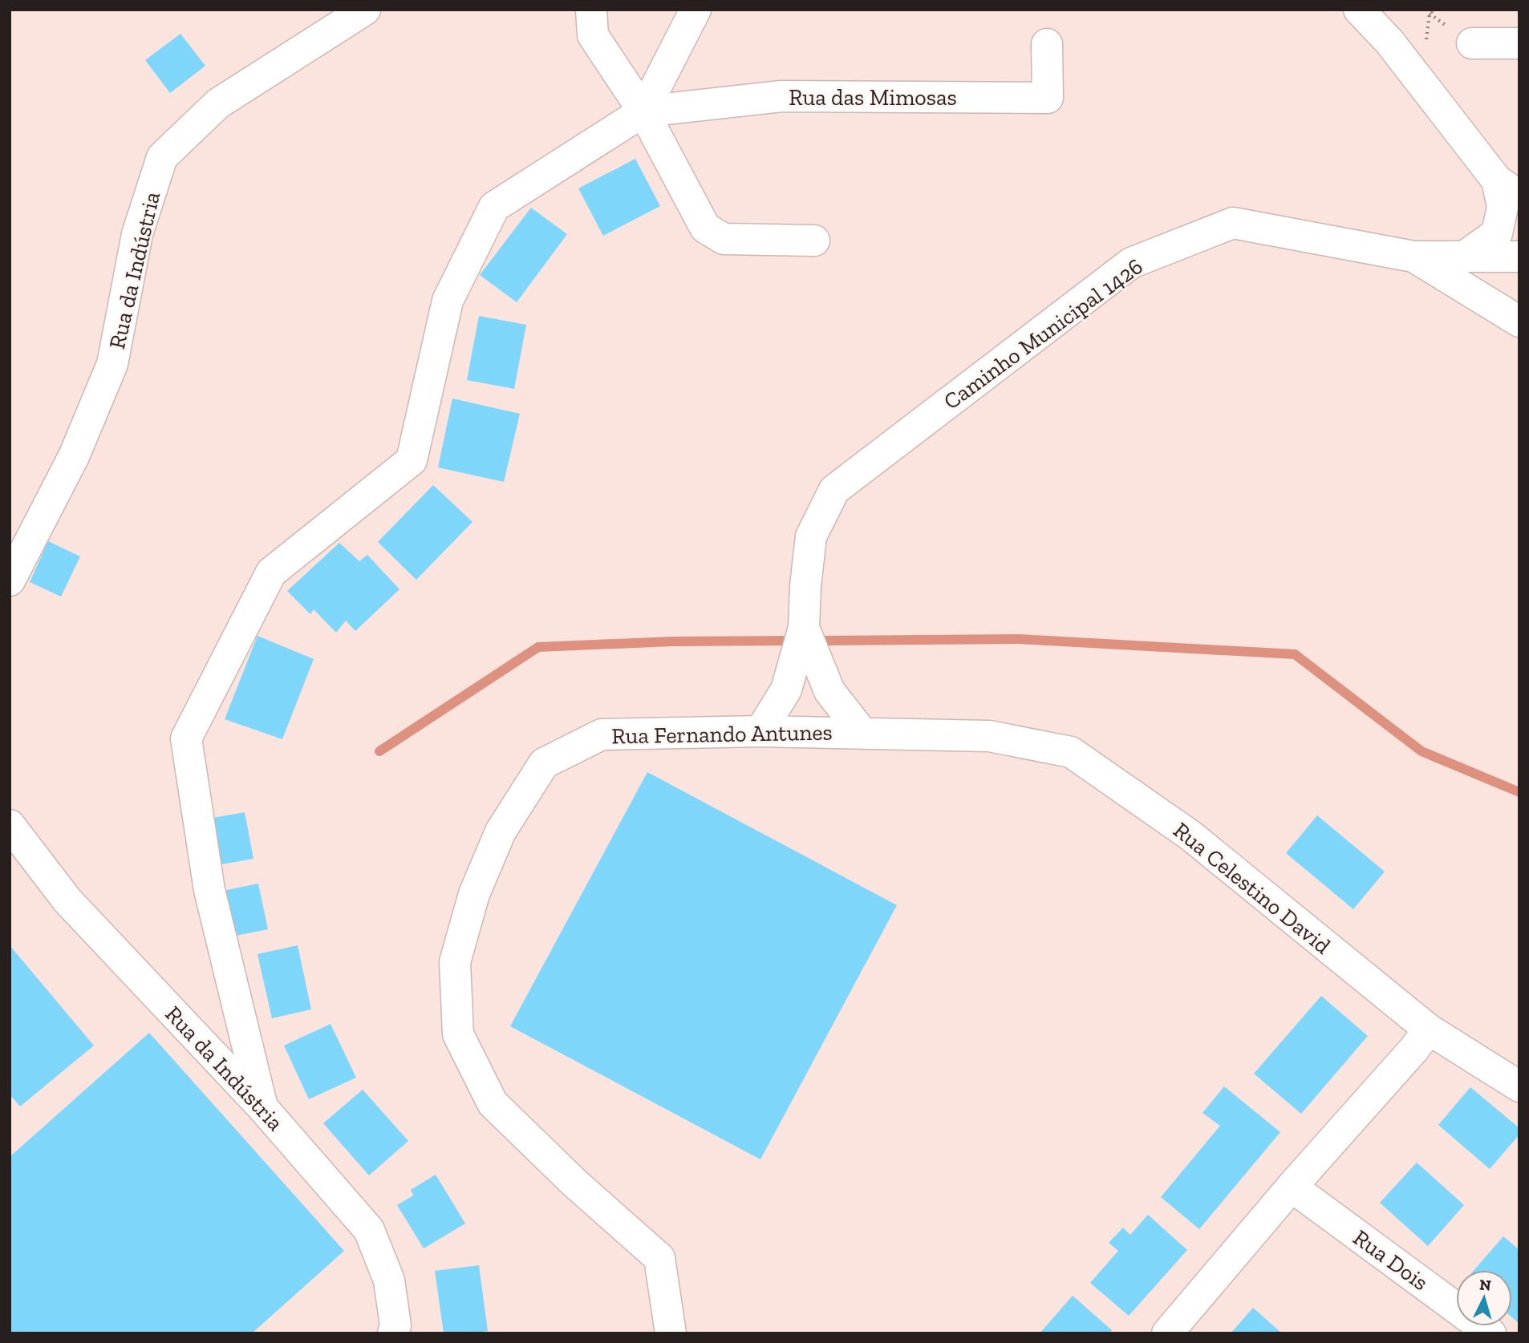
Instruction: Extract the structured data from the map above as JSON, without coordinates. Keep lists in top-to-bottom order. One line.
{"streets":{"street":["Rua das Mimosas","Rua da Indústria","Caminho Municipal 1426","Rua Fernando Antunes","Rua Celestino David","Rua Dois"]},"crossings":[["Caminho Municipal 1426","Rua Fernando Antunes"],["Rua Fernando Antunes","Rua Celestino David"]],"north":"top"}
